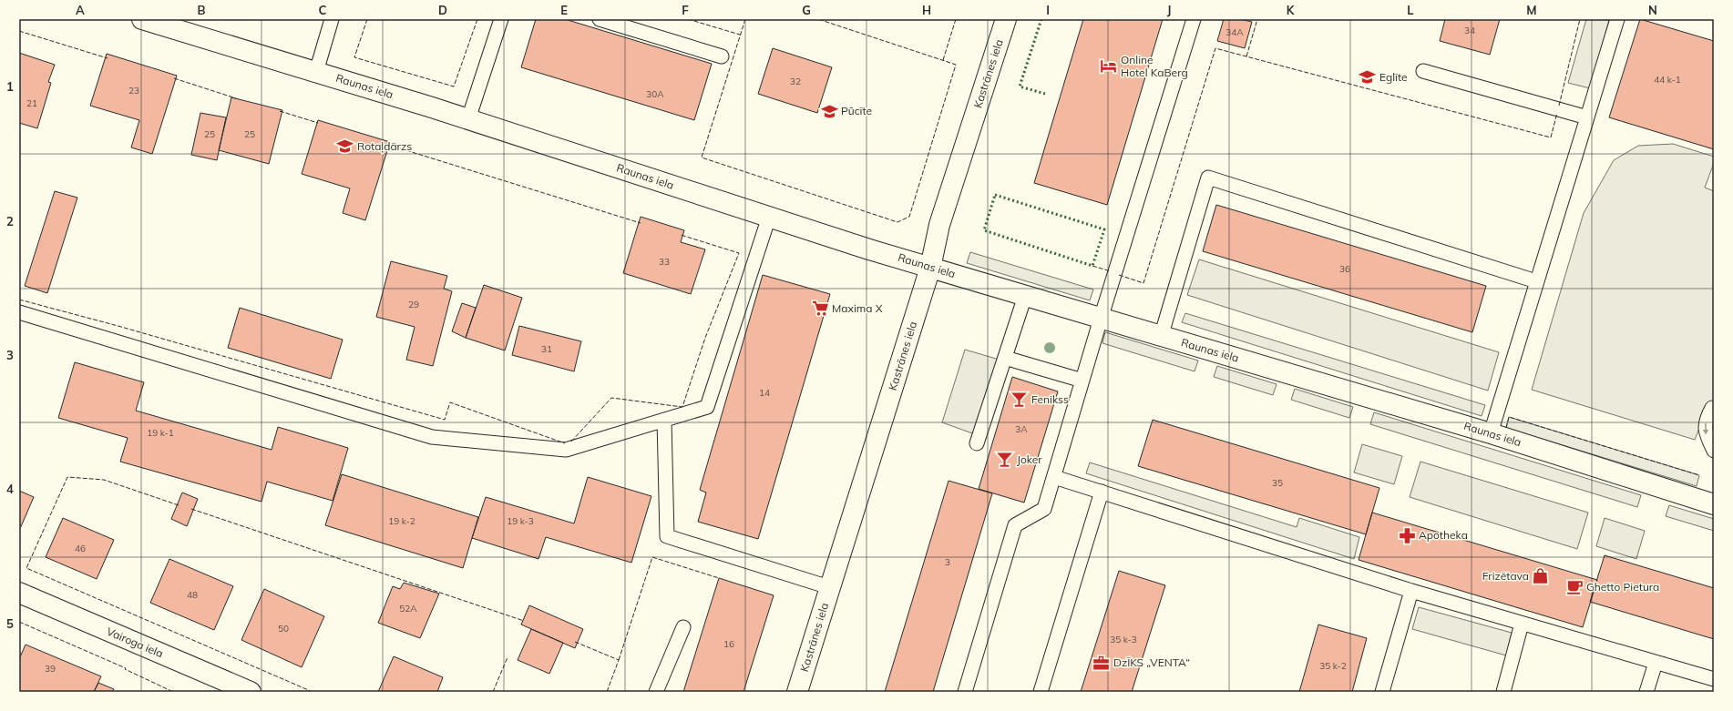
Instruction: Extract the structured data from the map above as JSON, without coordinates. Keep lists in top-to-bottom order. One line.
{"streets":{"street":["Kastrānes iela","Raunas iela","Vairoga iela"]},"crossings":[["Kastrānes iela","Raunas iela"]],"places":{"hotel":["Online Hotel KaBerg"],"school or university":["Eglīte","Pūcīte","Rotaļdārzs"],"supermarket":["Maxima X"],"bar":["Fenikss","Joker"],"pharmacy":["Apotheka"],"shop":["Frizētava"],"cafe":["Ghetto Pietura"],"office":["DzĪKS „VENTA“"]},"house_numbers":["34","34A","44 k-1","32","23","30A","21","25","25","33","36","29","31","14","3A","19 k-1","35","19 k-2","19 k-3","46","3","48","52A","50","35 k-3","16","35 k-2","39"],"grid":{"columns":["A","B","C","D","E","F","G","H","I","J","K","L","M","N"],"rows":["1","2","3","4","5"]}}
